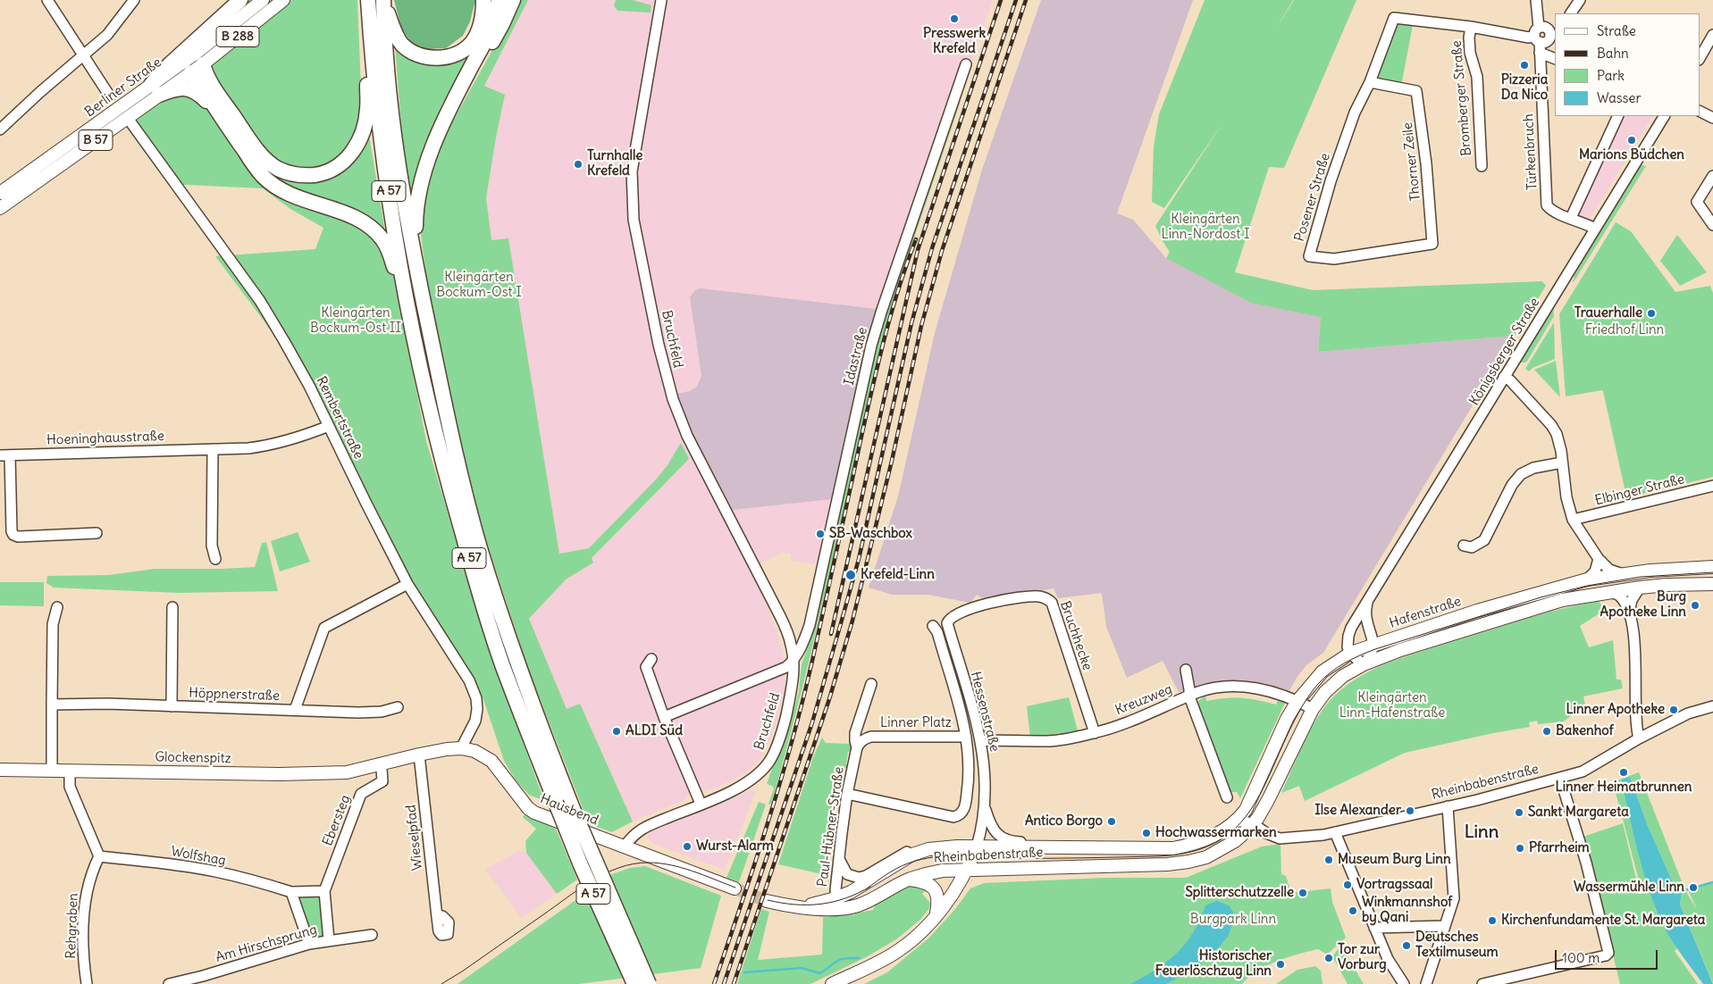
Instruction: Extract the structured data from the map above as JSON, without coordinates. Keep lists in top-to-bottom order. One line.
{"streets":{"highway":["A 57"],"main road":["B 288","Berliner Straße","B 57","Hafenstraße","Glockenspitz","Rheinbabenstraße","Hausbend"],"street":["Bromberger Straße","Türkenbruch","Thorner Zeile","Posener Straße","Bruchfeld","Königsberger Straße","Idastraße","Rembertstraße","Hoeninghausstraße","Elbinger Straße","Bruchhecke","Höppnerstraße","Kreuzweg","Hessenstraße","Linner Platz","Ebersteg","Paul-Hübner-Straße","Wieselpfad","Wolfshag","Rehgraben","Am Hirschsprung"]},"crossings":[["Berliner Straße","Rembertstraße"],["Bromberger Straße","Türkenbruch"],["Bromberger Straße","Thorner Zeile"],["Bromberger Straße","Posener Straße"],["Türkenbruch","Königsberger Straße"],["Thorner Zeile","Posener Straße"],["Bruchfeld","Idastraße"],["Bruchfeld","Hausbend"],["Königsberger Straße","Hafenstraße"],["Rembertstraße","Hoeninghausstraße"],["Rembertstraße","Höppnerstraße"],["Rembertstraße","Hausbend"],["Hafenstraße","Kreuzweg"],["Hafenstraße","Rheinbabenstraße"],["Bruchhecke","Kreuzweg"],["Bruchhecke","Hessenstraße"],["Kreuzweg","Hessenstraße"],["Hessenstraße","Rheinbabenstraße"],["Linner Platz","Paul-Hübner-Straße"],["Glockenspitz","Hausbend"],["Glockenspitz","Ebersteg"],["Rheinbabenstraße","Paul-Hübner-Straße"],["Hausbend","Ebersteg"],["Hausbend","Wieselpfad"],["Ebersteg","Wolfshag"],["Wolfshag","Rehgraben"]],"districts":["Linn"],"parks":["Kleingärten Linn-Nordost I","Kleingärten Bockum-Ost I","Kleingärten Bockum-Ost II","Friedhof Linn","Kleingärten Linn-Hafenstraße","Burgpark Linn"],"places":["Presswerk Krefeld","Pizzeria Da Nico","Marions Büdchen","Turnhalle Krefeld","Trauerhalle","SB-Waschbox","Krefeld-Linn","Burg Apotheke Linn","Linner Apotheke","ALDI Süd","Bakenhof","Linner Heimatbrunnen","Ilse Alexander","Sankt Margareta","Antico Borgo","Hochwassermarken","Wurst-Alarm","Pfarrheim","Museum Burg Linn","Vortragssaal","Wassermühle Linn","Splitterschutzzelle","Winkmannshof by Qani","Kirchenfundamente St. Margareta","Deutsches Textilmuseum","Tor zur Vorburg","Historischer Feuerlöschzug Linn"],"legend":["Straße","Bahn","Park","Wasser"],"scale_bar":"100 m"}
